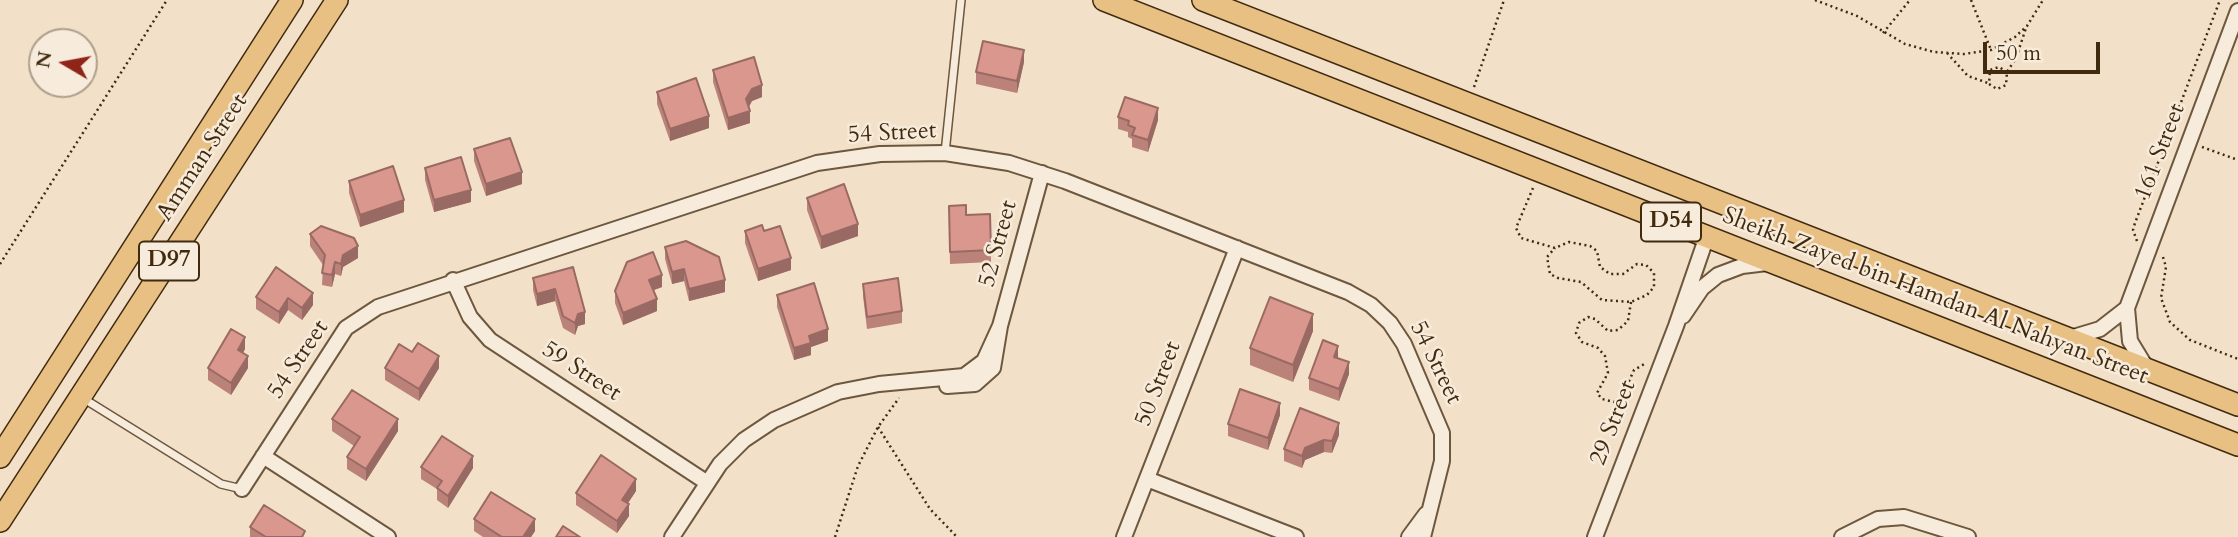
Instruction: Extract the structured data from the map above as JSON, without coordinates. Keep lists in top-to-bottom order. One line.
{"streets":{"main road":["Amman Street","D54","D97","Sheikh Zayed bin Hamdan Al Nahyan Street"],"street":["54 Street","161 Street","52 Street","59 Street","50 Street","29 Street"]},"crossings":[["54 Street","52 Street"],["54 Street","59 Street"],["54 Street","50 Street"],["161 Street","Sheikh Zayed bin Hamdan Al Nahyan Street"],["52 Street","59 Street"],["Sheikh Zayed bin Hamdan Al Nahyan Street","29 Street"]],"scale_bar":"50 m","north":"left"}
